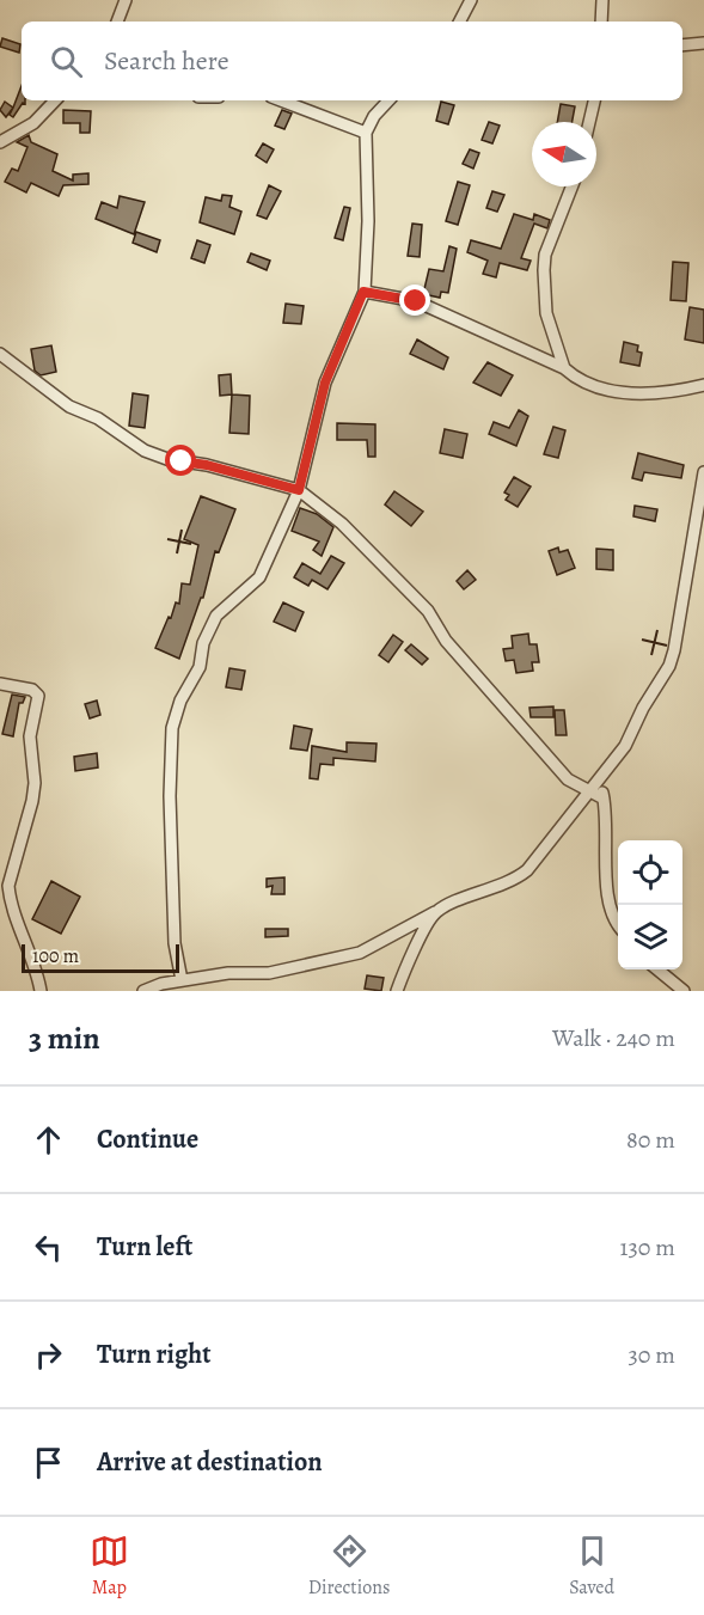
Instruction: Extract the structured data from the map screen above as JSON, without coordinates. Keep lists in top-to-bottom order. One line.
{"scale_bar":"100 m","north":"left","page":{"search":"Search here","scale":"100 m","heading":["3 min","Walk · 240 m"],"list":[["Continue","80 m"],["Turn left","130 m"],["Turn right","30 m"],"Arrive at destination"],"nav":["Map","Directions","Saved"]}}
